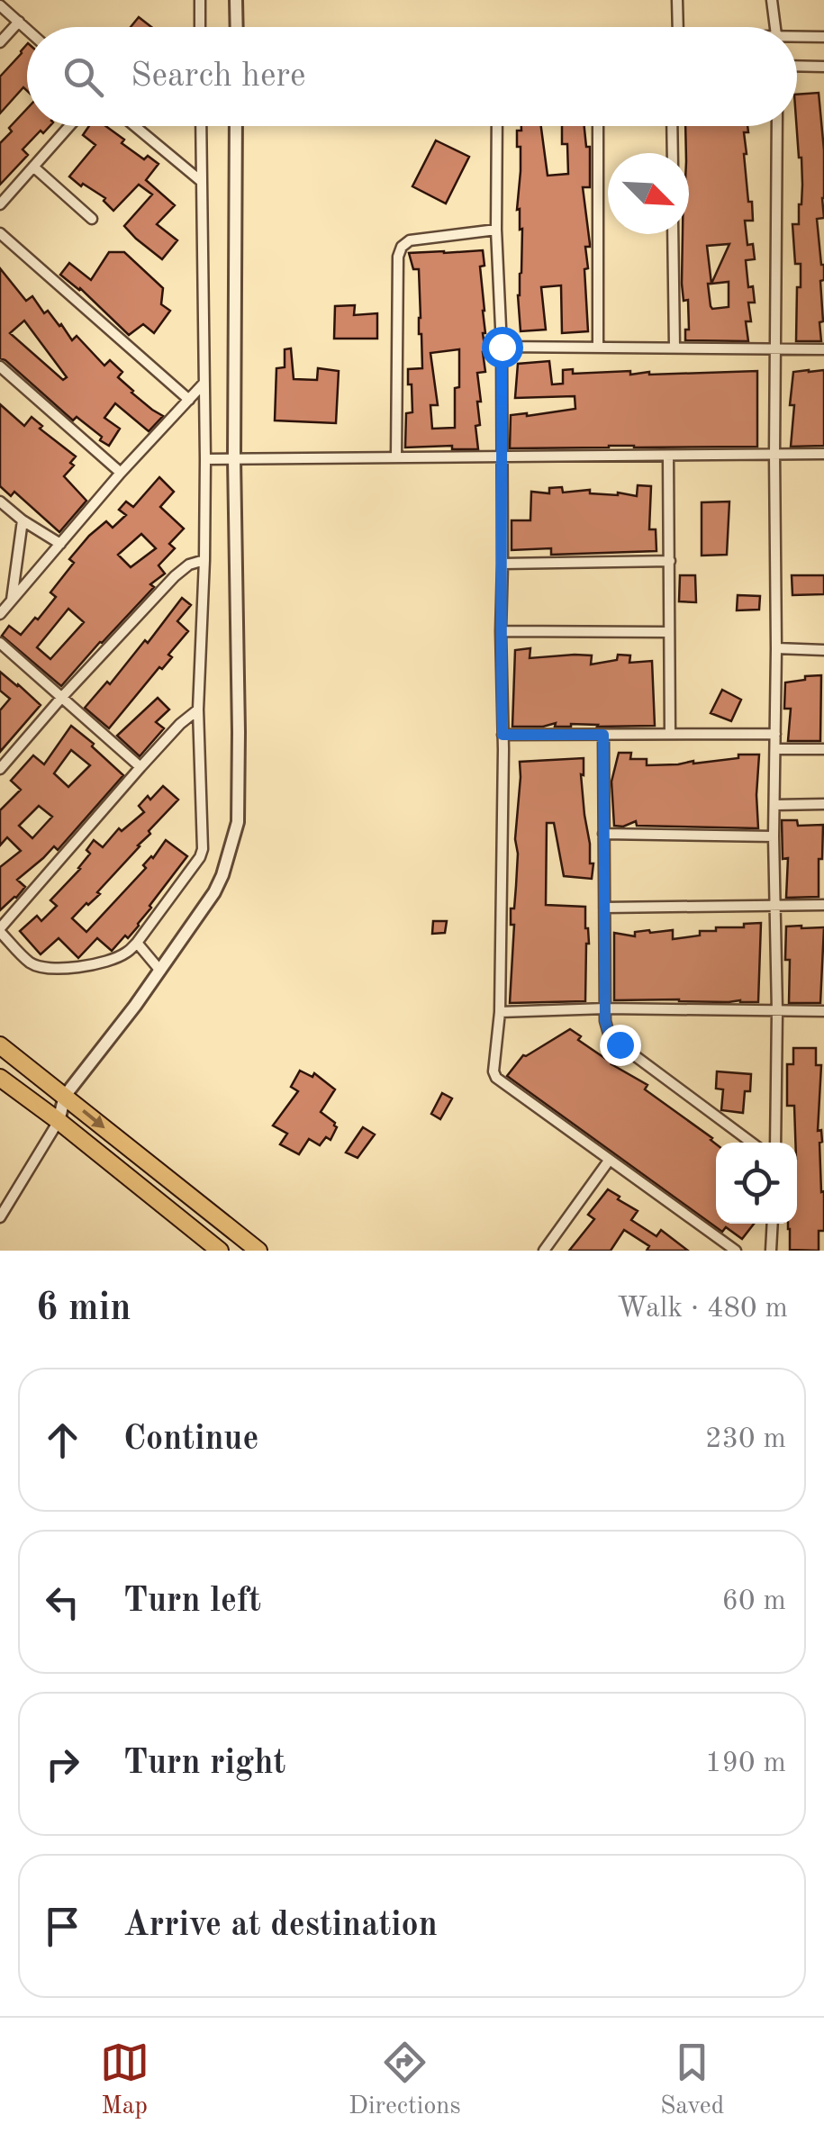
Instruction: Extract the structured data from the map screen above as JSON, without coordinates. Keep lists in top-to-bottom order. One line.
{"north":"bottom right","page":{"search":"Search here","heading":["6 min","Walk · 480 m"],"list":[["Continue","230 m"],["Turn left","60 m"],["Turn right","190 m"],"Arrive at destination"],"nav":["Map","Directions","Saved"]}}
